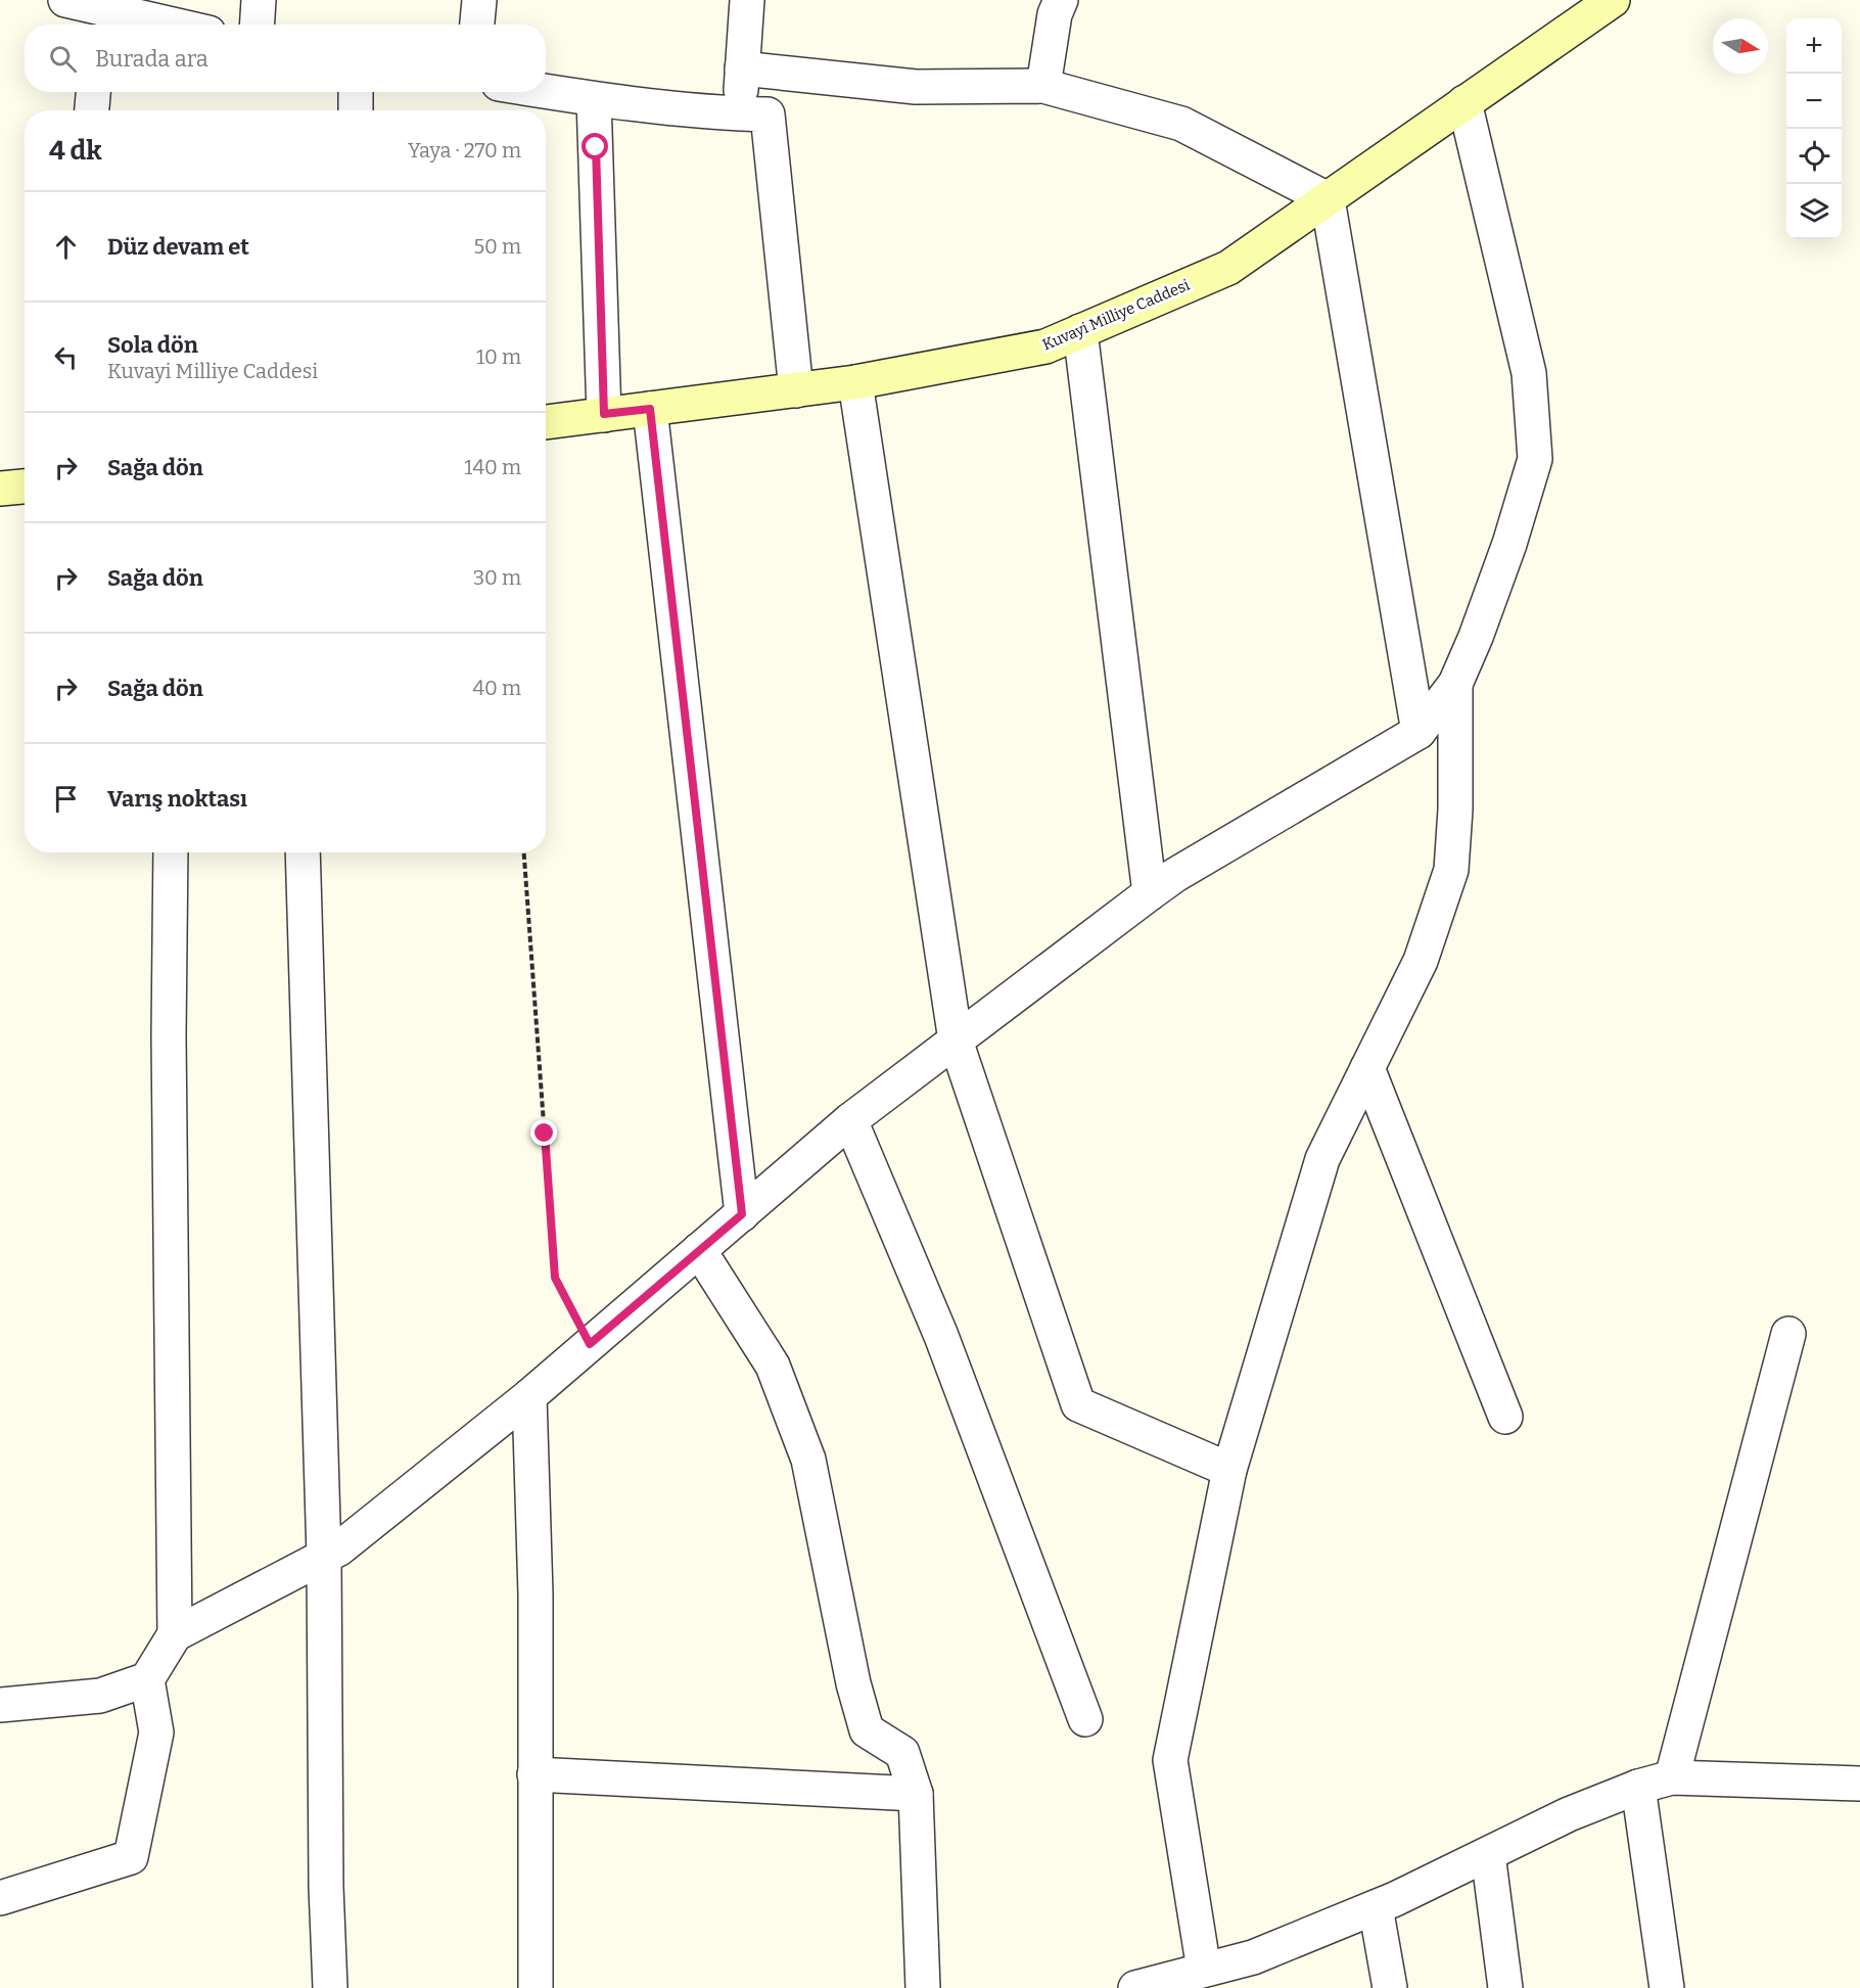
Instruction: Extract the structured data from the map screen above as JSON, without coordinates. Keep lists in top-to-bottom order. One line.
{"streets":{"street":["Kuvayi Milliye Caddesi"]},"north":"right","page":{"map_buttons":["+","−"],"search":"Burada ara","heading":["4 dk","Yaya · 270 m"],"list":[["Düz devam et","50 m"],["Sola dön","Kuvayi Milliye Caddesi","10 m"],["Sağa dön","140 m"],["Sağa dön","30 m"],["Sağa dön","40 m"],"Varış noktası"]}}
